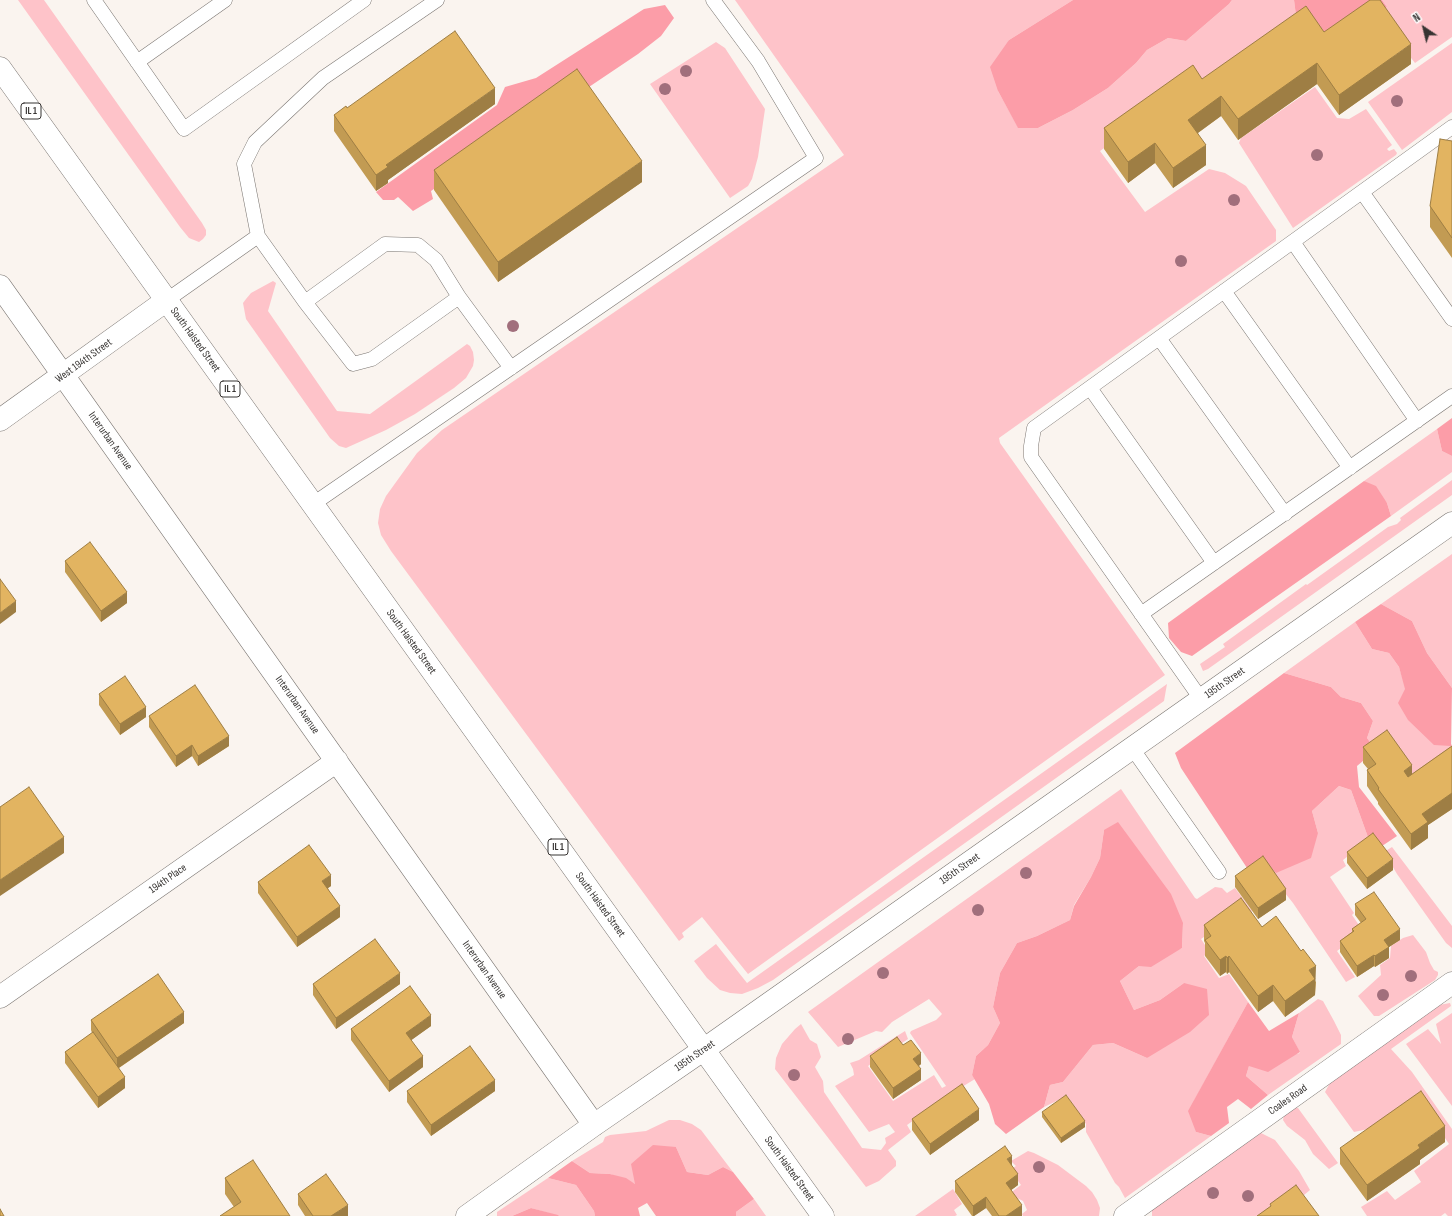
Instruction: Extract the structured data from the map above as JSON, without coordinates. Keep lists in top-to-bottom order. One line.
{"streets":{"street":["IL 1","South Halsted Street","West 194th Street","Interurban Avenue","195th Street","194th Place","Coales Road"]},"crossings":[["South Halsted Street","West 194th Street"],["South Halsted Street","195th Street"],["West 194th Street","Interurban Avenue"],["Interurban Avenue","195th Street"],["Interurban Avenue","194th Place"]],"north":"top left"}
